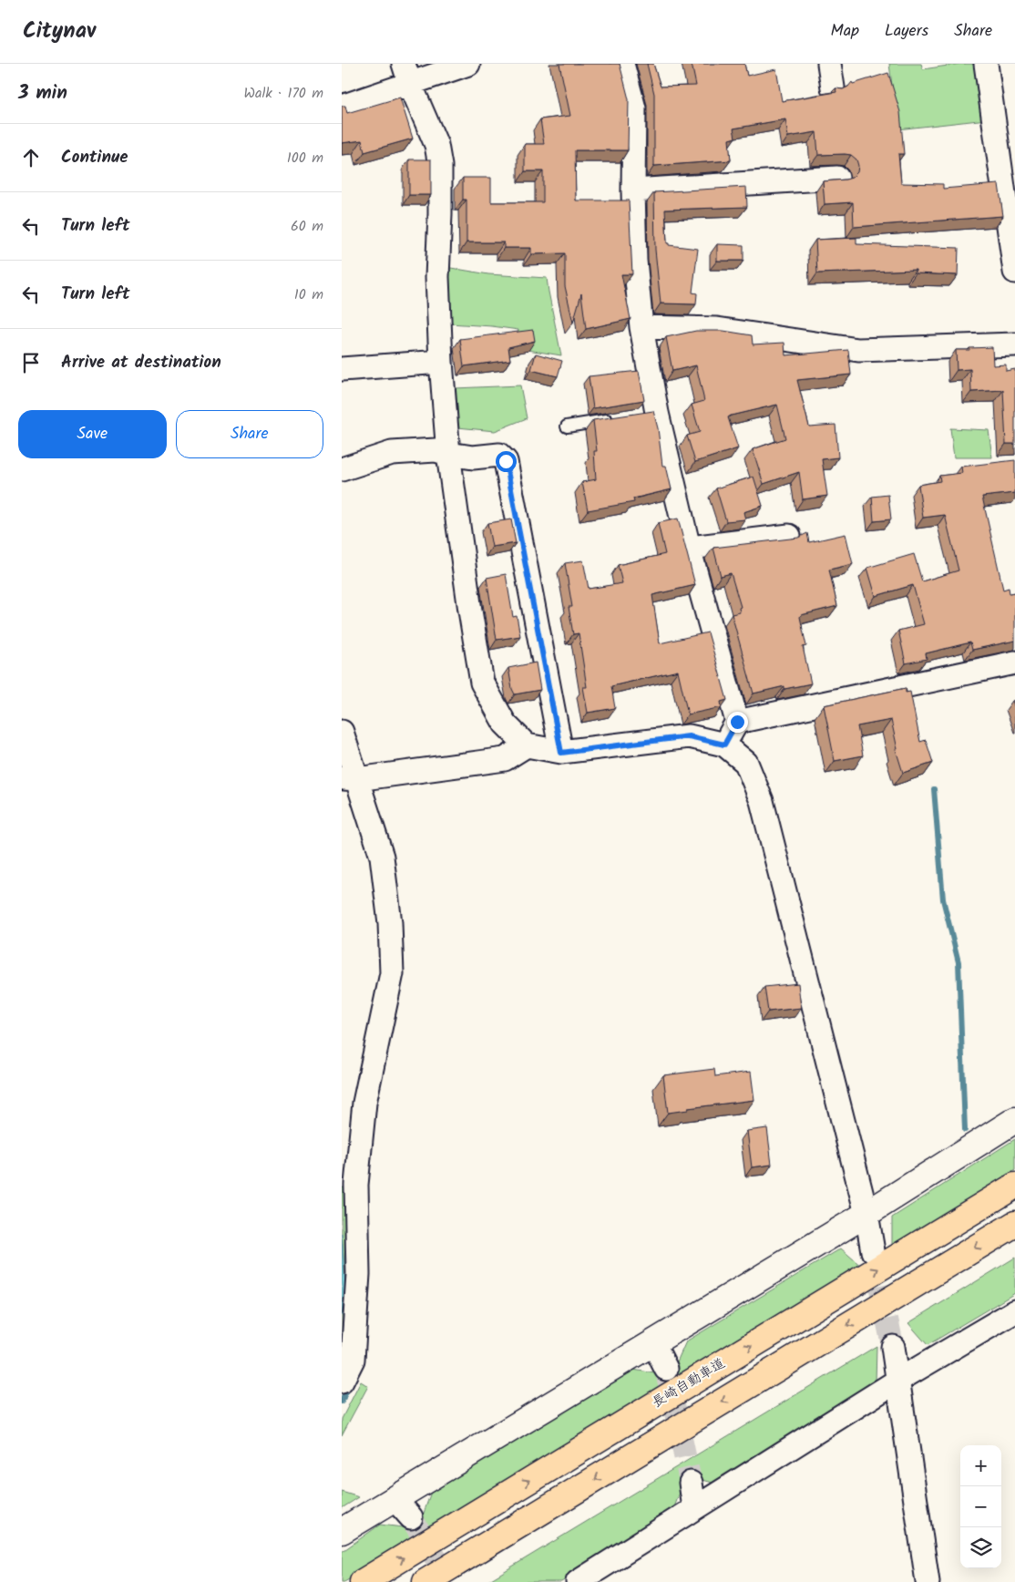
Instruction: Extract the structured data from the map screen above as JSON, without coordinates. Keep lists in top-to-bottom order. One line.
{"streets":{"highway":["長崎自動車道"]},"page":{"header":"Citynav","nav":["Map","Layers","Share"],"heading":["3 min","Walk · 170 m"],"list":[["Continue","100 m"],["Turn left","60 m"],["Turn left","10 m"],"Arrive at destination"],"buttons":["Save","Share"],"map_buttons":["+","−"]}}
